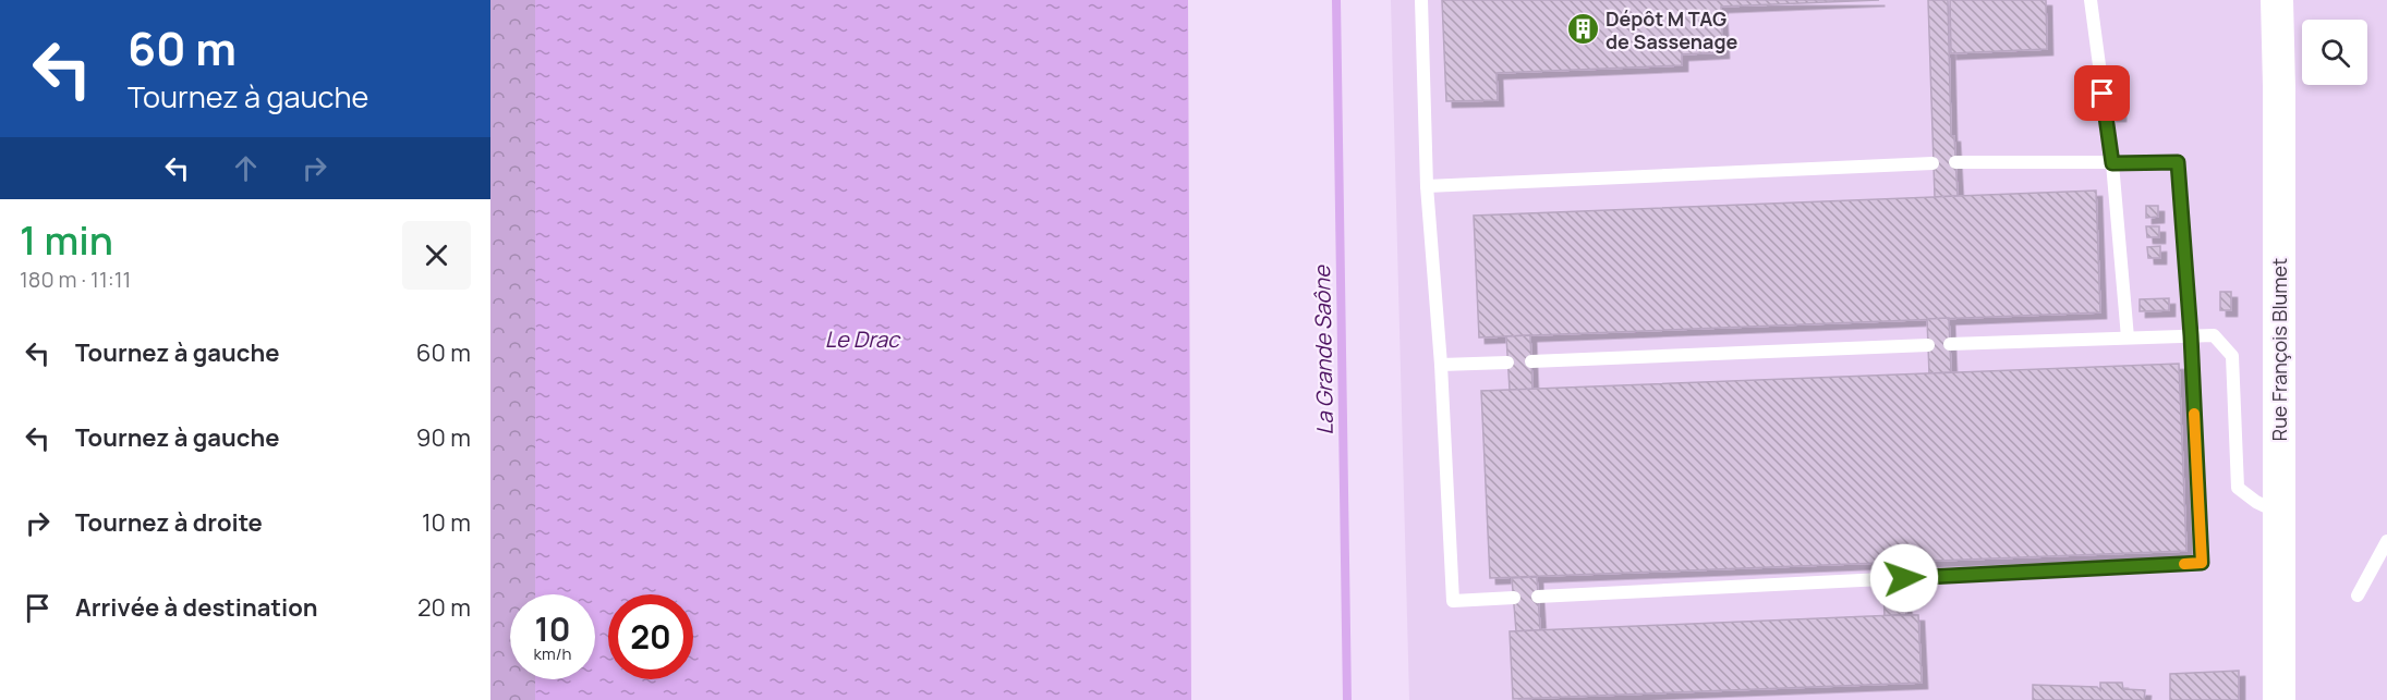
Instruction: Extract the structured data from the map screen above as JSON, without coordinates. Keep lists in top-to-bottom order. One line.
{"streets":{"street":["Rue François Blumet"]},"water":["Le Drac","La Grande Saône"],"places":{"building":["Dépôt M TAG de Sassenage"]},"page":{"turn":["60 m","Tournez à gauche"],"heading":["1 min","180 m · 11:11"],"list":[{"name":"Tournez à gauche","value":"60 m"},{"name":"Tournez à gauche","value":"90 m"},{"name":"Tournez à droite","value":"10 m"},{"name":"Arrivée à destination","value":"20 m"}],"speed":"10 km/h","limit":"20"}}
